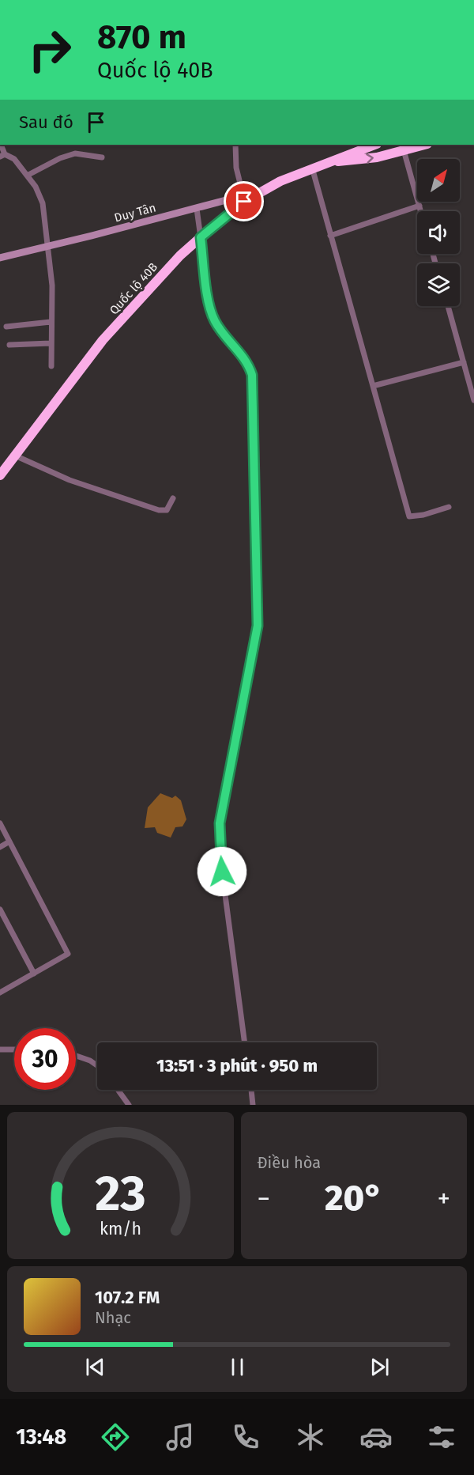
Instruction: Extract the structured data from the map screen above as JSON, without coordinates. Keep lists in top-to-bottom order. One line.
{"streets":{"highway":["Quốc lộ 40B"],"street":["Duy Tân"]},"crossings":[["Duy Tân","Quốc lộ 40B"]],"north":"top right","page":{"turn":["870 m","Quốc lộ 40B"],"then":"Sau đó","limit":"30","trip":"13:51 · 3 phút · 950 m","tile":"Điều hòa","heat":["−","20°","+"],"song":["107.2 FM","Nhạc"],"tabs":"13:48","gauge":["23","km/h"]}}
